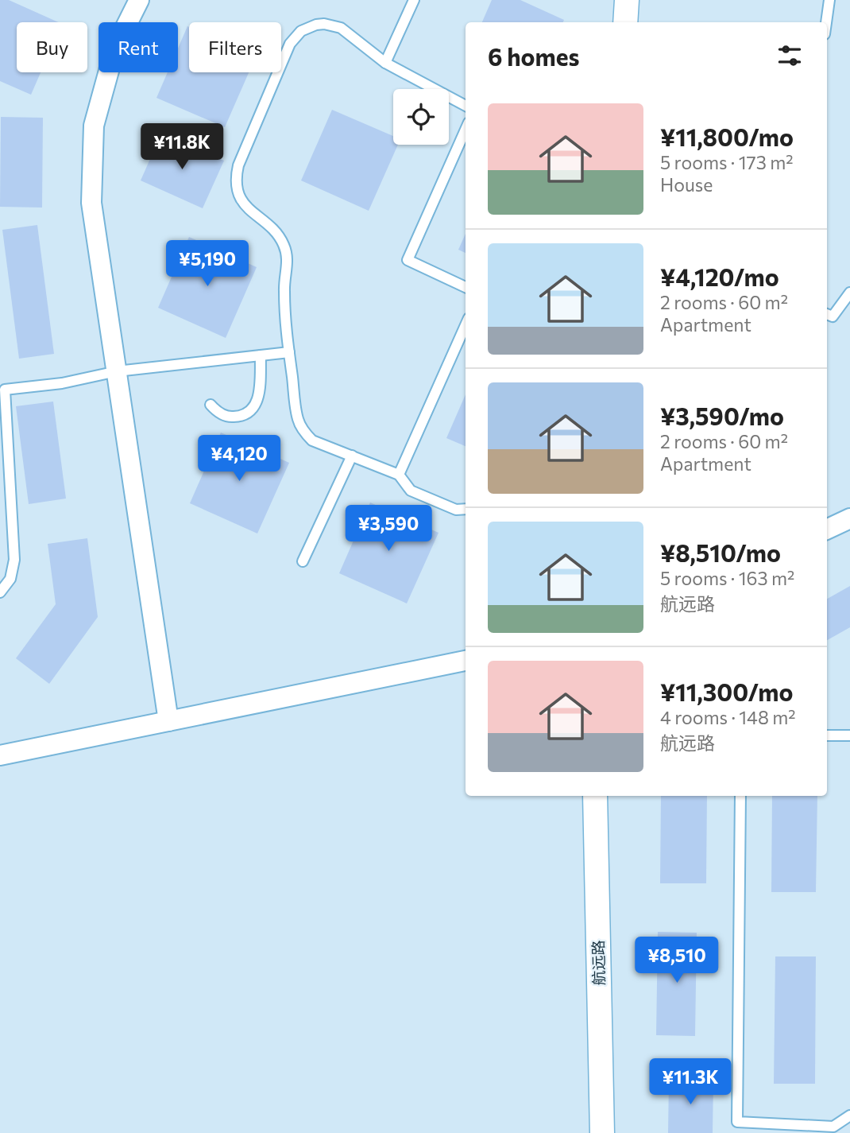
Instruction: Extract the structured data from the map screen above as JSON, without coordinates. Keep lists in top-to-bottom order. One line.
{"streets":{"street":["航远路"]},"page":{"chip":["Buy","Rent","Filters"],"heading":"6 homes","list":[{"name":"¥11,800/mo","note":"5 rooms · 173 m² · House"},{"name":"¥4,120/mo","note":"2 rooms · 60 m² · Apartment"},{"name":"¥3,590/mo","note":"2 rooms · 60 m² · Apartment"},{"name":"¥8,510/mo","note":"5 rooms · 163 m² · 航远路"},{"name":"¥11,300/mo","note":"4 rooms · 148 m² · 航远路"}],"price":["¥11.8K","¥5,190","¥4,120","¥3,590","¥8,510","¥11.3K"]}}
